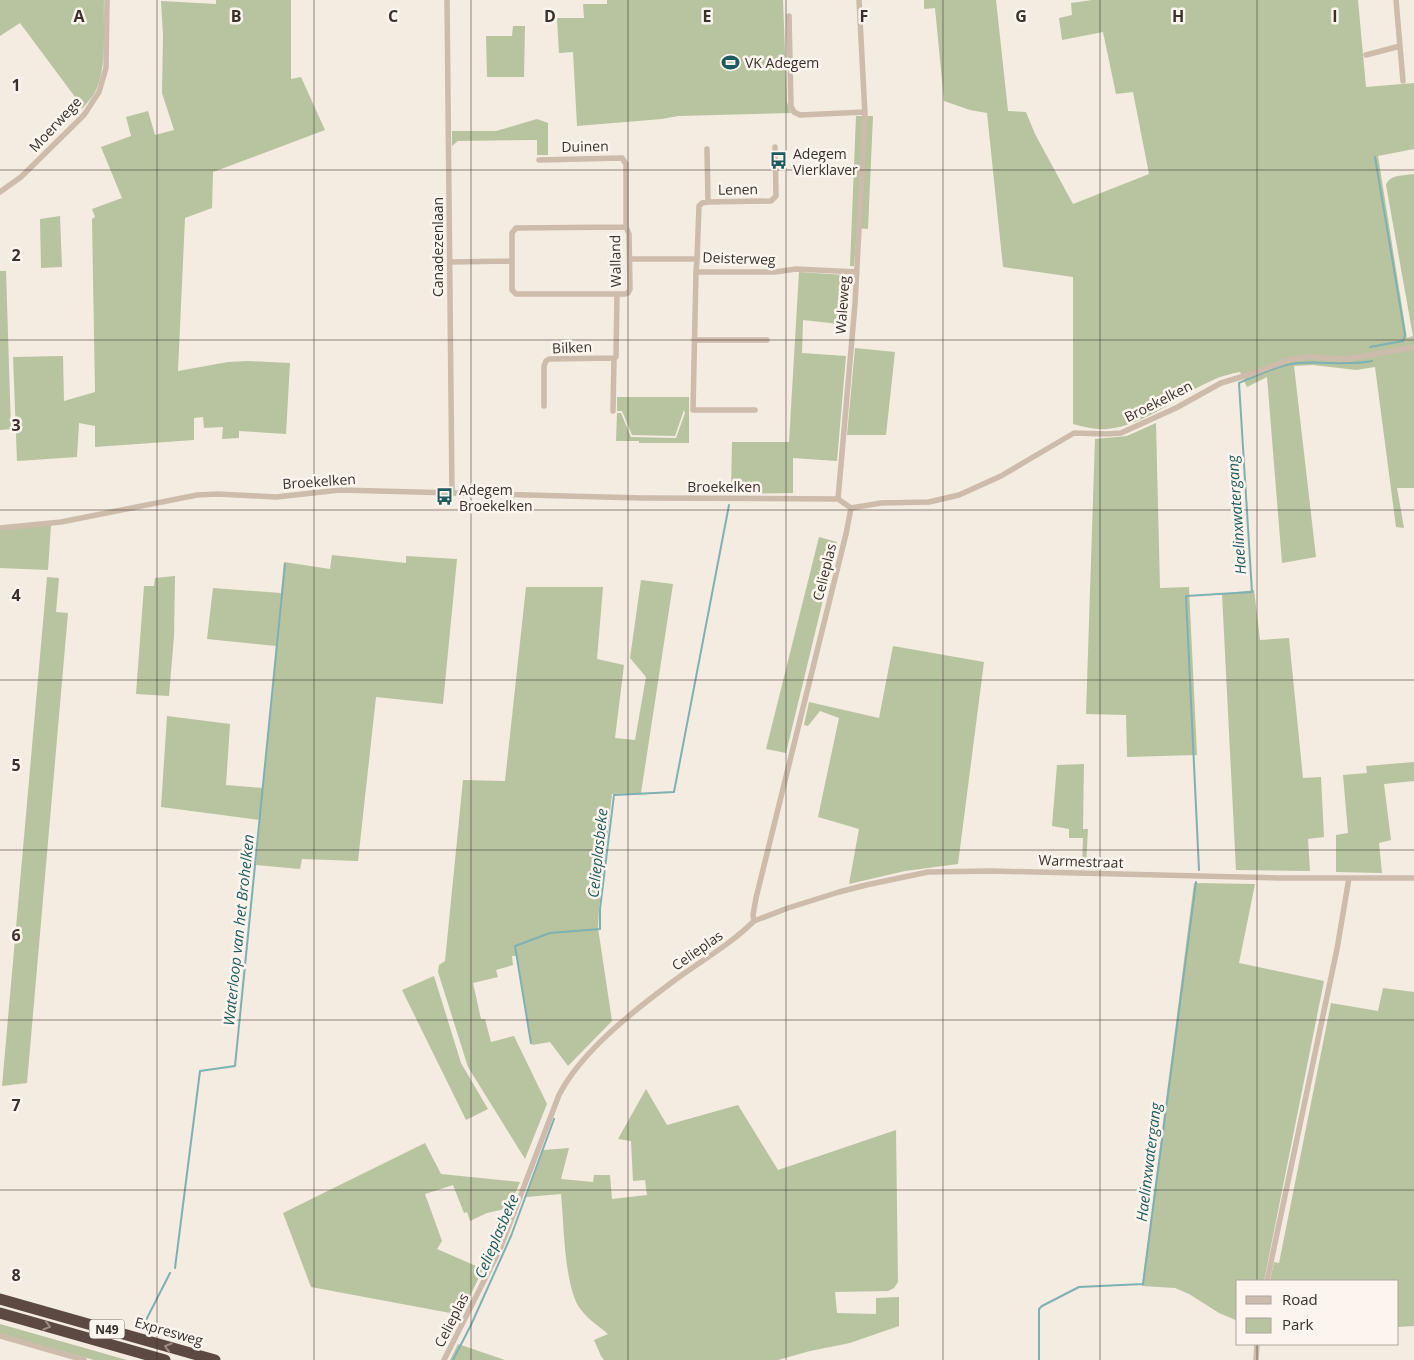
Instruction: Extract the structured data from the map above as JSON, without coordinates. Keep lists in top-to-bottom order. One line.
{"streets":{"highway":["N49","Expresweg"],"street":["Moerwege","Duinen","Lenen","Canadezenlaan","Deisterweg","Walland","Waleweg","Bilken","Broekelken","Celieplas","Warmestraat"]},"crossings":[["Duinen","Walland"],["Lenen","Deisterweg"],["Canadezenlaan","Broekelken"],["Deisterweg","Walland"],["Deisterweg","Waleweg"],["Waleweg","Broekelken"],["Broekelken","Celieplas"],["Celieplas","Warmestraat"]],"water":["Haelinxwatergang","Celieplasbeke","Waterloop van het Brohelken"],"places":{"sports":["VK Adegem"],"bus stop":["Adegem Vierklaver","Adegem Broekelken"]},"legend":["Road","Park"],"grid":{"columns":["A","B","C","D","E","F","G","H","I"],"rows":["1","2","3","4","5","6","7","8"]}}
